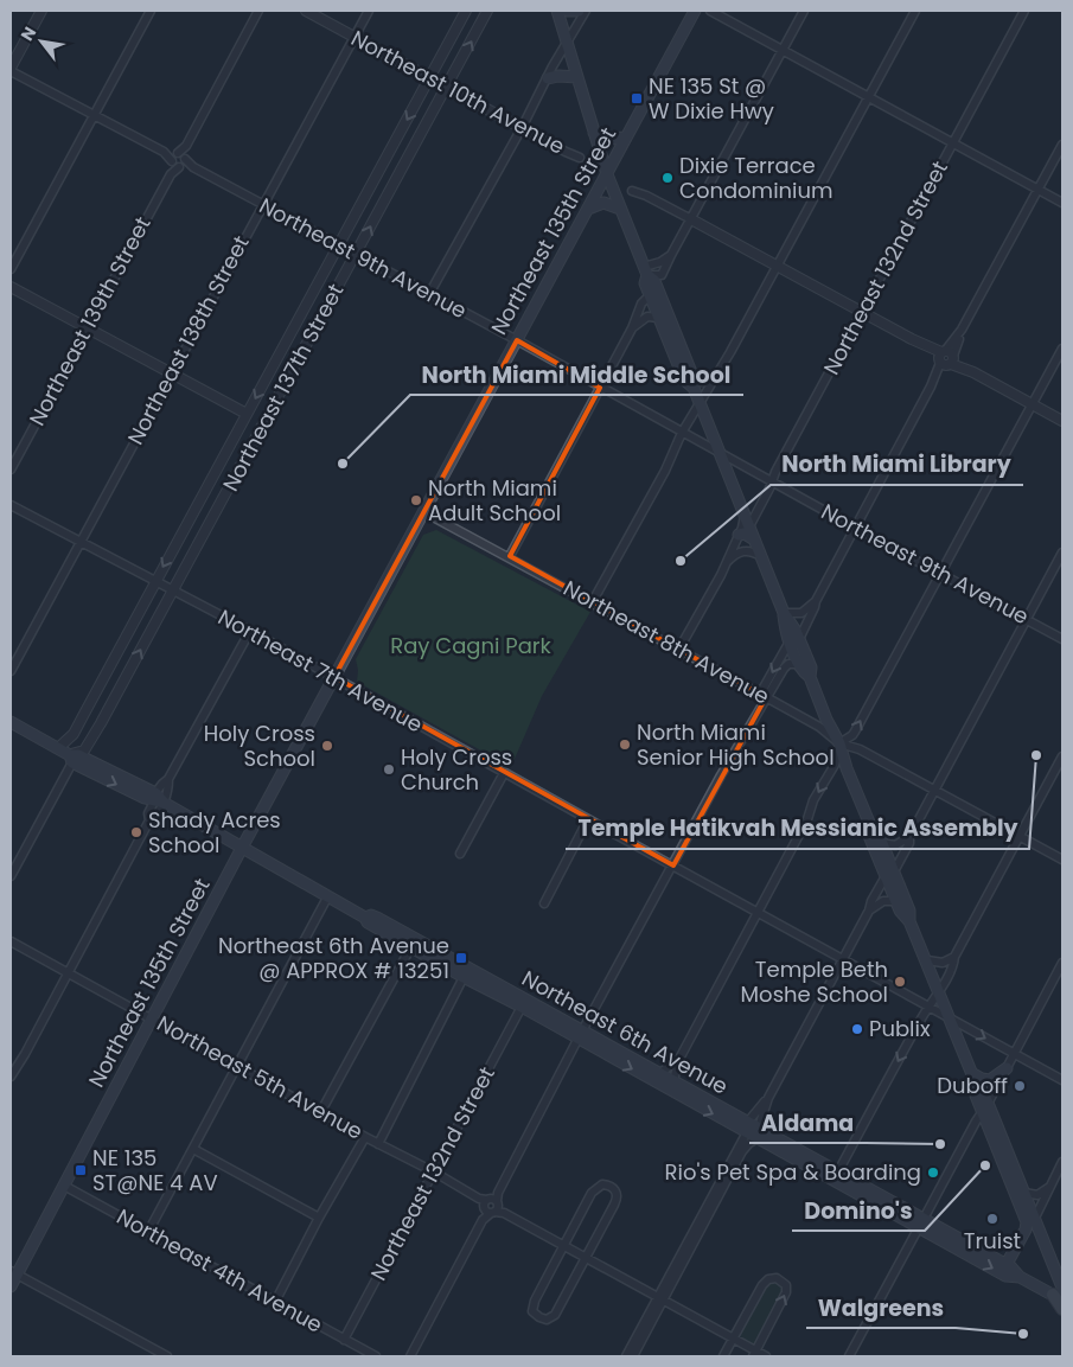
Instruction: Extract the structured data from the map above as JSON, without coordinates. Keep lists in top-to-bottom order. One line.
{"streets":{"main road":["Northeast 135th Street","Northeast 6th Avenue"],"street":["Northeast 10th Avenue","Northeast 9th Avenue","Northeast 132nd Street","Northeast 139th Street","Northeast 138th Street","Northeast 137th Street","Northeast 8th Avenue","Northeast 7th Avenue","Northeast 5th Avenue","Northeast 4th Avenue"]},"crossings":[["Northeast 10th Avenue","Northeast 138th Street"],["Northeast 10th Avenue","Northeast 137th Street"],["Northeast 135th Street","Northeast 9th Avenue"],["Northeast 135th Street","Northeast 8th Avenue"],["Northeast 135th Street","Northeast 7th Avenue"],["Northeast 135th Street","Northeast 6th Avenue"],["Northeast 135th Street","Northeast 5th Avenue"],["Northeast 135th Street","Northeast 4th Avenue"],["Northeast 9th Avenue","Northeast 132nd Street"],["Northeast 9th Avenue","Northeast 139th Street"],["Northeast 9th Avenue","Northeast 138th Street"],["Northeast 9th Avenue","Northeast 137th Street"],["Northeast 132nd Street","Northeast 8th Avenue"],["Northeast 132nd Street","Northeast 6th Avenue"],["Northeast 132nd Street","Northeast 5th Avenue"],["Northeast 132nd Street","Northeast 4th Avenue"],["Northeast 138th Street","Northeast 7th Avenue"],["Northeast 137th Street","Northeast 7th Avenue"],["Northeast 137th Street","Northeast 6th Avenue"]],"parks":["Ray Cagni Park"],"places":{"transit":["NE 135 St @ W Dixie Hwy","Northeast 6th Avenue @ APPROX # 13251","NE 135 ST@NE 4 AV"],"other":["Dixie Terrace Condominium","North Miami Middle School","North Miami Adult School","North Miami Library","North Miami Senior High School","Holy Cross School","Temple Hatikvah Messianic Assembly","Holy Cross Church","Shady Acres School","Temple Beth Moshe School","Publix","Duboff","Aldama","Domino's","Rio's Pet Spa & Boarding","Truist","Walgreens"]},"north":"top left"}
